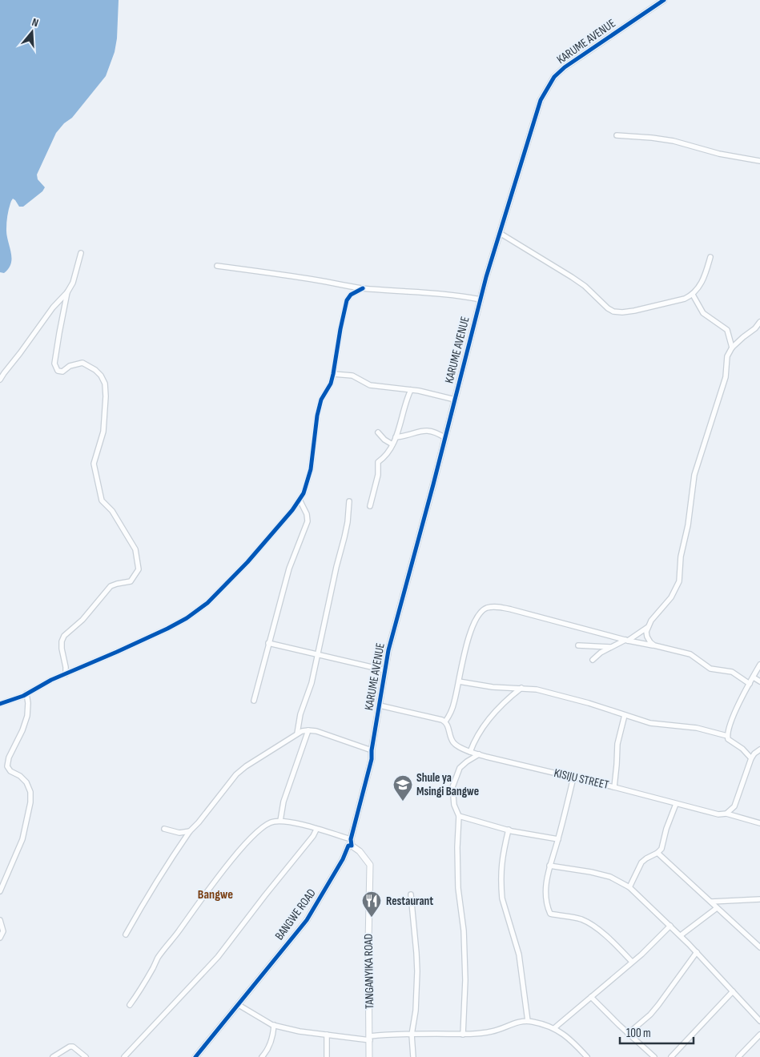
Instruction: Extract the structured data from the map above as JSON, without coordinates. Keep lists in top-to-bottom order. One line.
{"streets":{"street":["KARUME AVENUE","KISIJU STREET","BANGWE ROAD","TANGANYIKA ROAD"]},"crossings":[["KARUME AVENUE","BANGWE ROAD"],["BANGWE ROAD","TANGANYIKA ROAD"]],"districts":["Bangwe"],"places":{"school or university":["Shule ya Msingi Bangwe"],"restaurant":["Restaurant"]},"scale_bar":"100 m","north":"top"}
